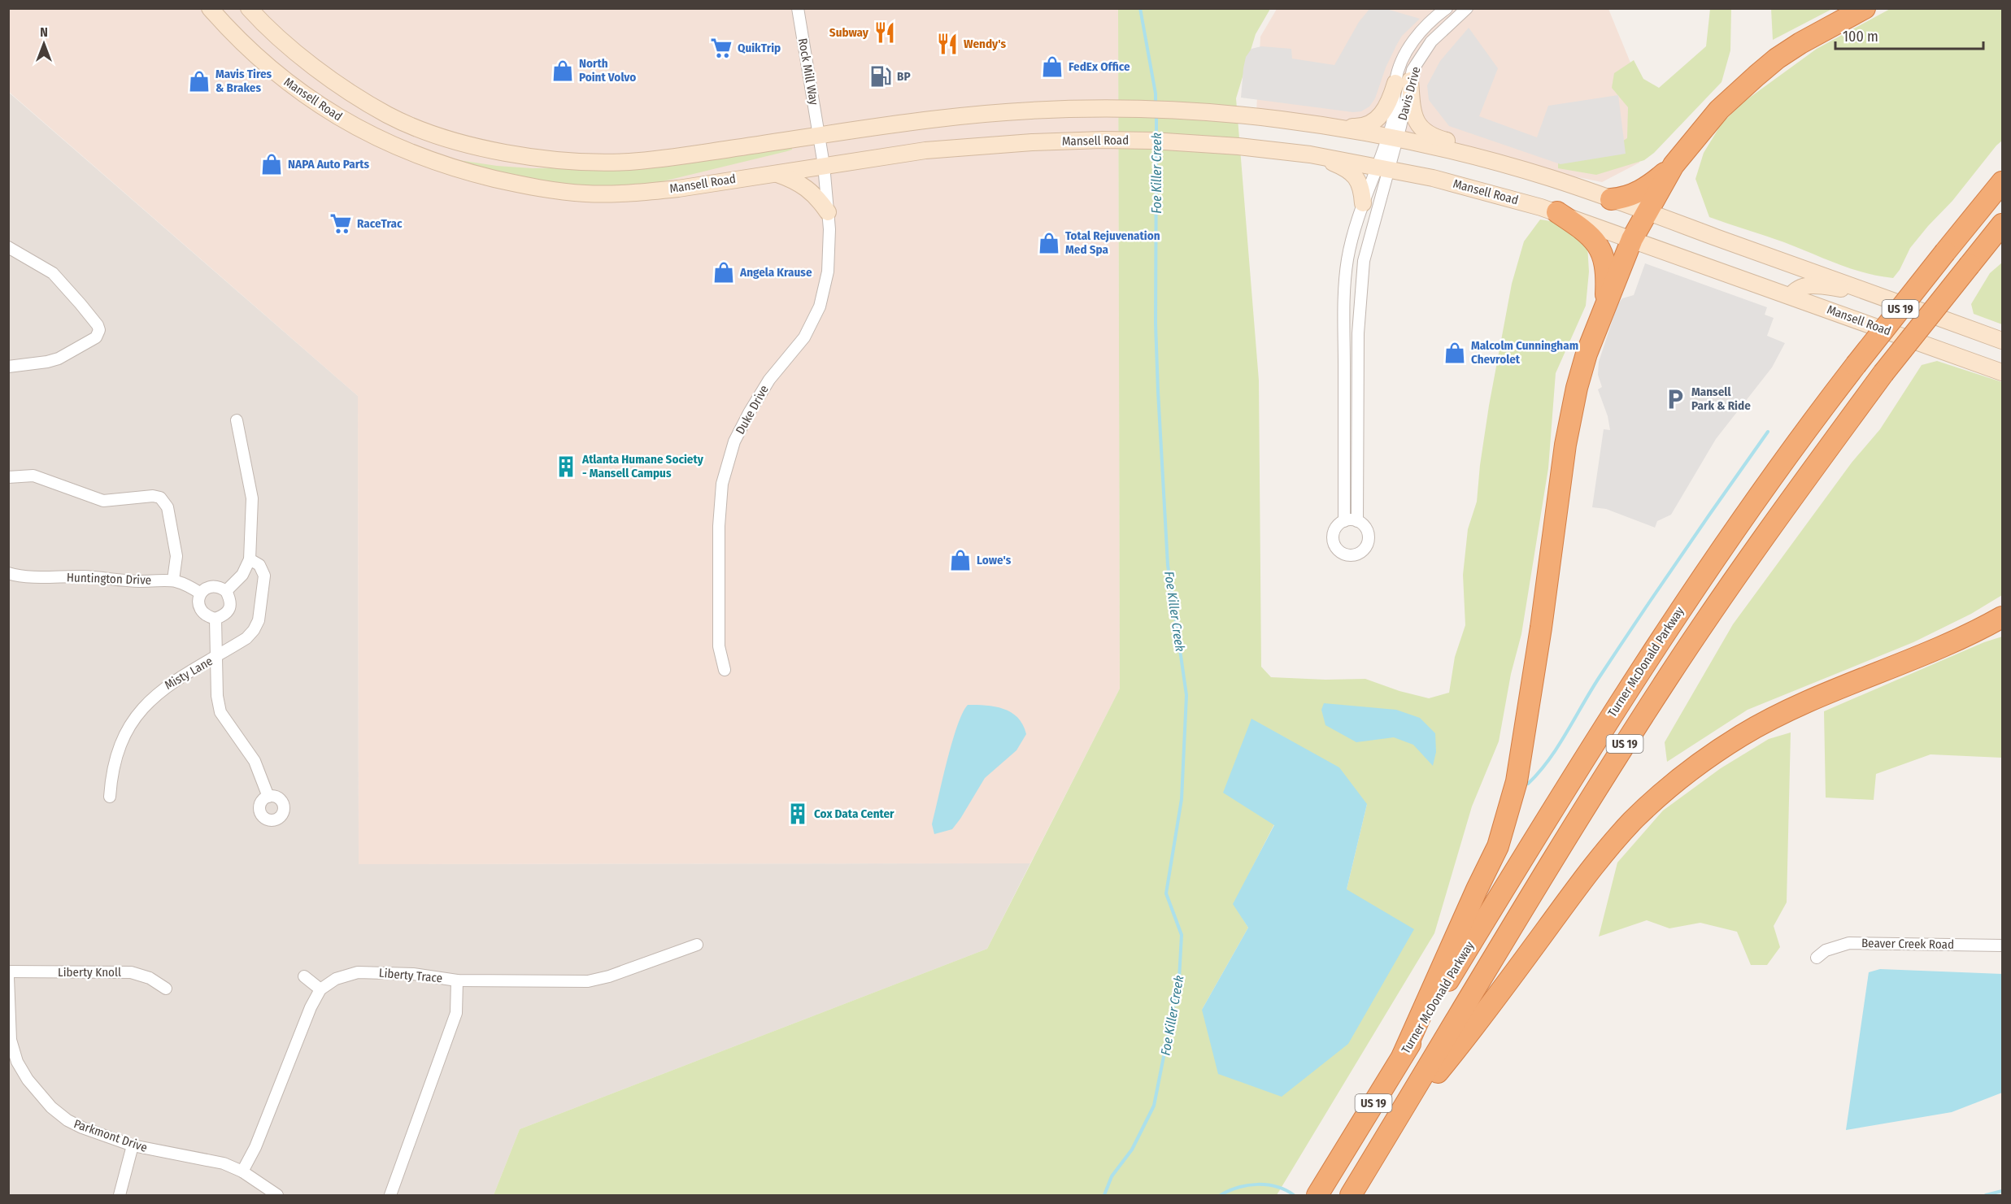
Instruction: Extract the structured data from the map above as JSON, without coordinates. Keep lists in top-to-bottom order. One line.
{"streets":{"highway":["US 19","Turner McDonald Parkway"],"main road":["Mansell Road"],"street":["Rock Mill Way","Davis Drive","Duke Drive","Huntington Drive","Misty Lane","Beaver Creek Road","Liberty Knoll","Liberty Trace","Parkmont Drive"]},"crossings":[["Rock Mill Way","Mansell Road"],["Rock Mill Way","Duke Drive"],["Davis Drive","Mansell Road"],["Mansell Road","Duke Drive"]],"water":["Foe Killer Creek"],"places":{"restaurant":["Subway","Wendy's"],"supermarket":["QuikTrip","RaceTrac"],"shop":["FedEx Office","North Point Volvo","Mavis Tires & Brakes","NAPA Auto Parts","Total Rejuvenation Med Spa","Angela Krause","Malcolm Cunningham Chevrolet","Lowe's"],"fuel station":["BP"],"parking":["Mansell Park & Ride"],"building":["Atlanta Humane Society - Mansell Campus","Cox Data Center"]},"scale_bar":"100 m","north":"top"}
